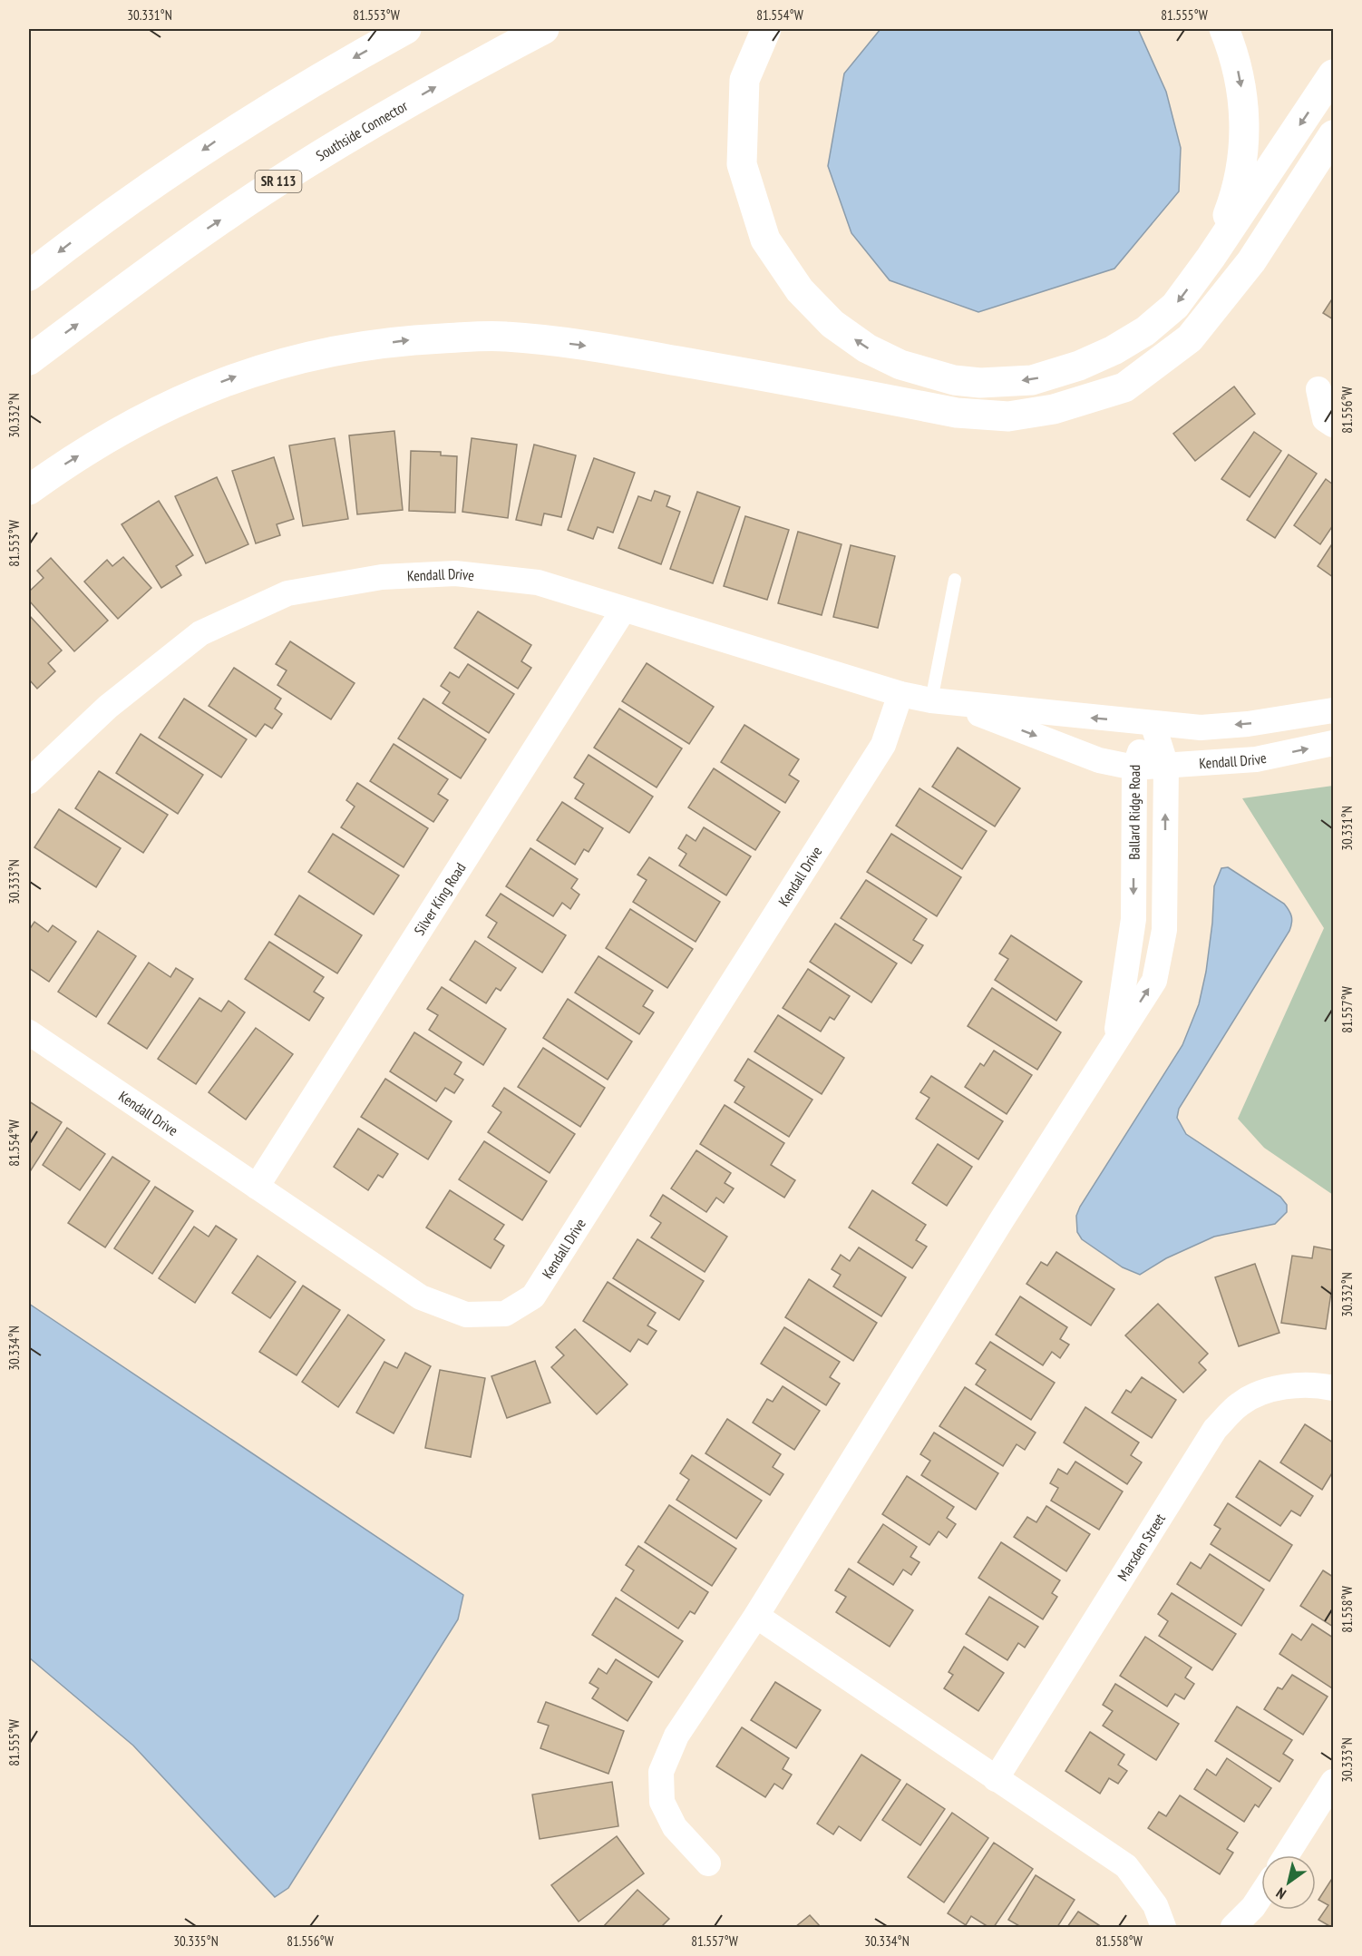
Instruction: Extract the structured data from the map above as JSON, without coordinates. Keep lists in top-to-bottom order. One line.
{"streets":{"main road":["Southside Connector","SR 113"],"street":["Kendall Drive","Ballard Ridge Road","Silver King Road","Marsden Street"]},"crossings":[["Kendall Drive","Ballard Ridge Road"],["Kendall Drive","Silver King Road"]],"north":"bottom left","coordinates":["30.331°N","81.553°W","81.554°W","81.555°W","81.556°W","30.332°N","30.333°N","81.557°W","30.334°N","81.558°W","30.335°N"]}
